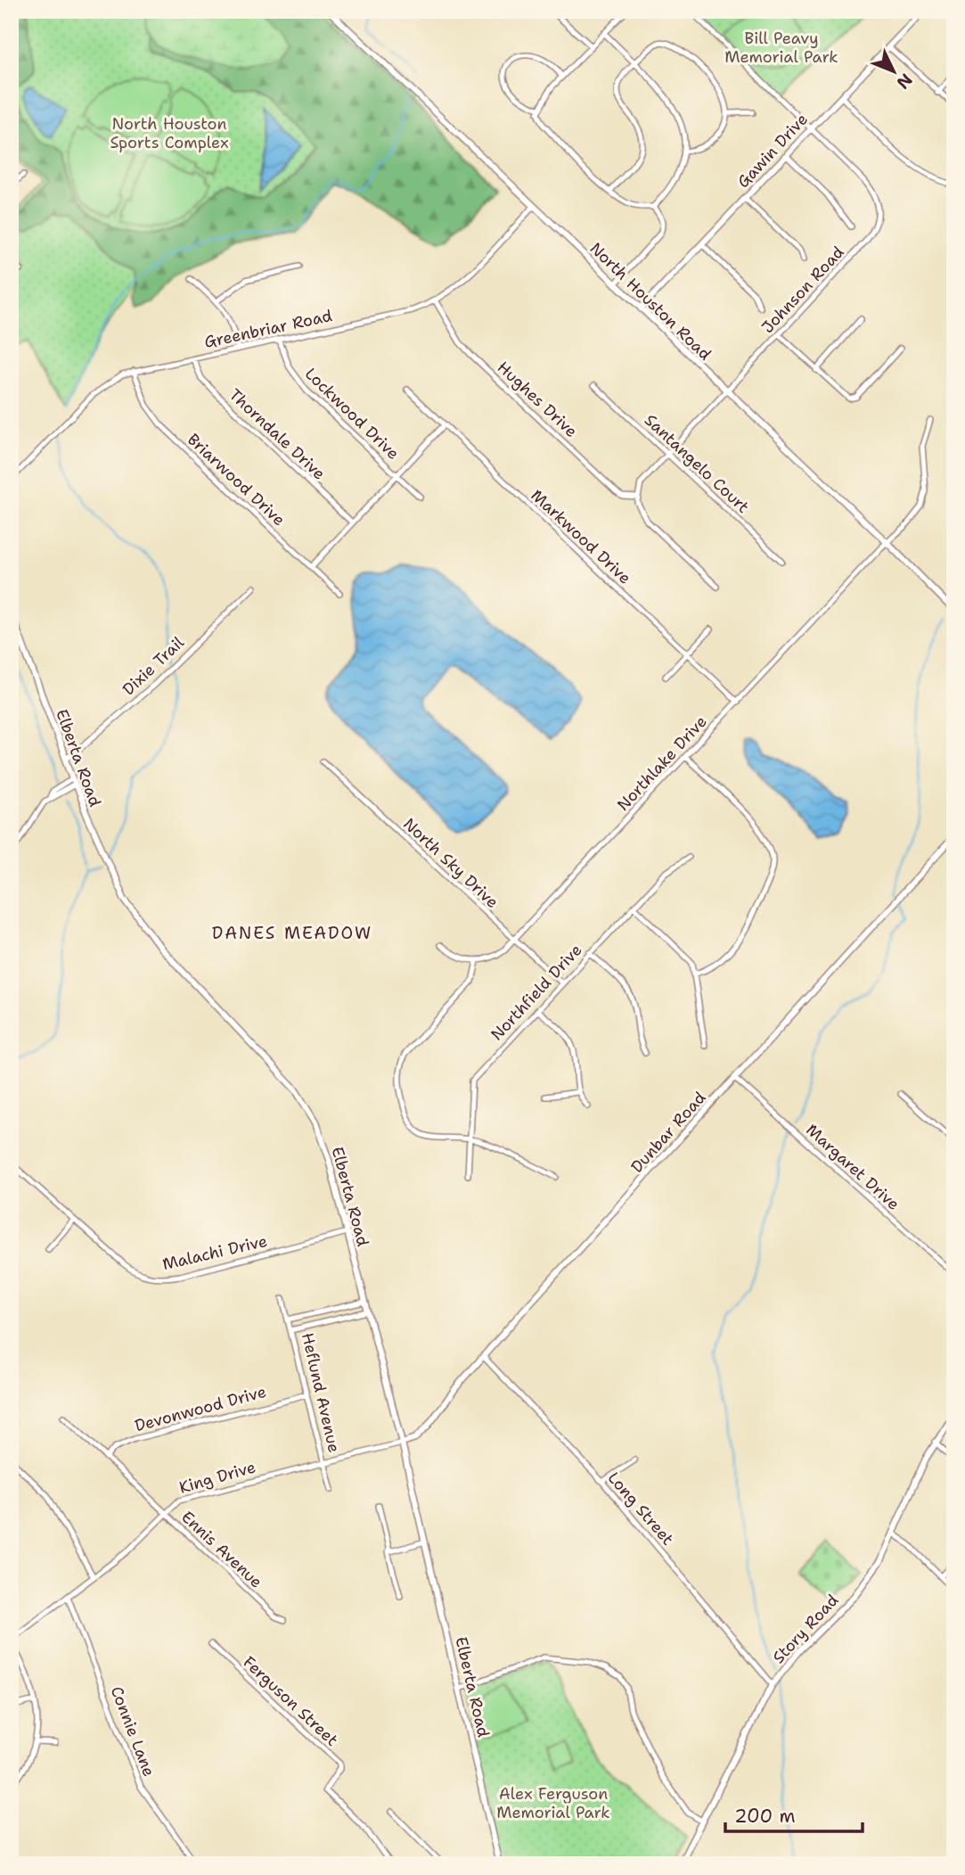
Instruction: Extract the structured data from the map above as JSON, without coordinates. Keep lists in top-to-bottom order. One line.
{"streets":{"street":["Gawin Drive","Johnson Road","North Houston Road","Greenbriar Road","Hughes Drive","Lockwood Drive","Thorndale Drive","Santangelo Court","Briarwood Drive","Markwood Drive","Dixie Trail","Elberta Road","Northlake Drive","North Sky Drive","Northfield Drive","Dunbar Road","Margaret Drive","Malachi Drive","Heflund Avenue","Devonwood Drive","King Drive","Long Street","Ennis Avenue","Story Road","Ferguson Street","Connie Lane"]},"crossings":[["Gawin Drive","Johnson Road"],["Gawin Drive","North Houston Road"],["Johnson Road","North Houston Road"],["Johnson Road","Hughes Drive"],["Johnson Road","Santangelo Court"],["North Houston Road","Greenbriar Road"],["North Houston Road","Northlake Drive"],["Greenbriar Road","Hughes Drive"],["Greenbriar Road","Lockwood Drive"],["Greenbriar Road","Thorndale Drive"],["Greenbriar Road","Briarwood Drive"],["Markwood Drive","Northlake Drive"],["Dixie Trail","Elberta Road"],["Elberta Road","Dunbar Road"],["Elberta Road","Malachi Drive"],["Elberta Road","Heflund Avenue"],["Elberta Road","King Drive"],["Northlake Drive","North Sky Drive"],["North Sky Drive","Northfield Drive"],["Dunbar Road","Margaret Drive"],["Dunbar Road","King Drive"],["Dunbar Road","Long Street"],["Heflund Avenue","Devonwood Drive"],["Heflund Avenue","King Drive"],["Devonwood Drive","Ennis Avenue"],["King Drive","Ennis Avenue"],["King Drive","Connie Lane"],["Long Street","Story Road"]],"districts":["DANES MEADOW"],"parks":["Bill Peavy Memorial Park","North Houston Sports Complex","Alex Ferguson Memorial Park"],"scale_bar":"200 m","north":"bottom right"}
